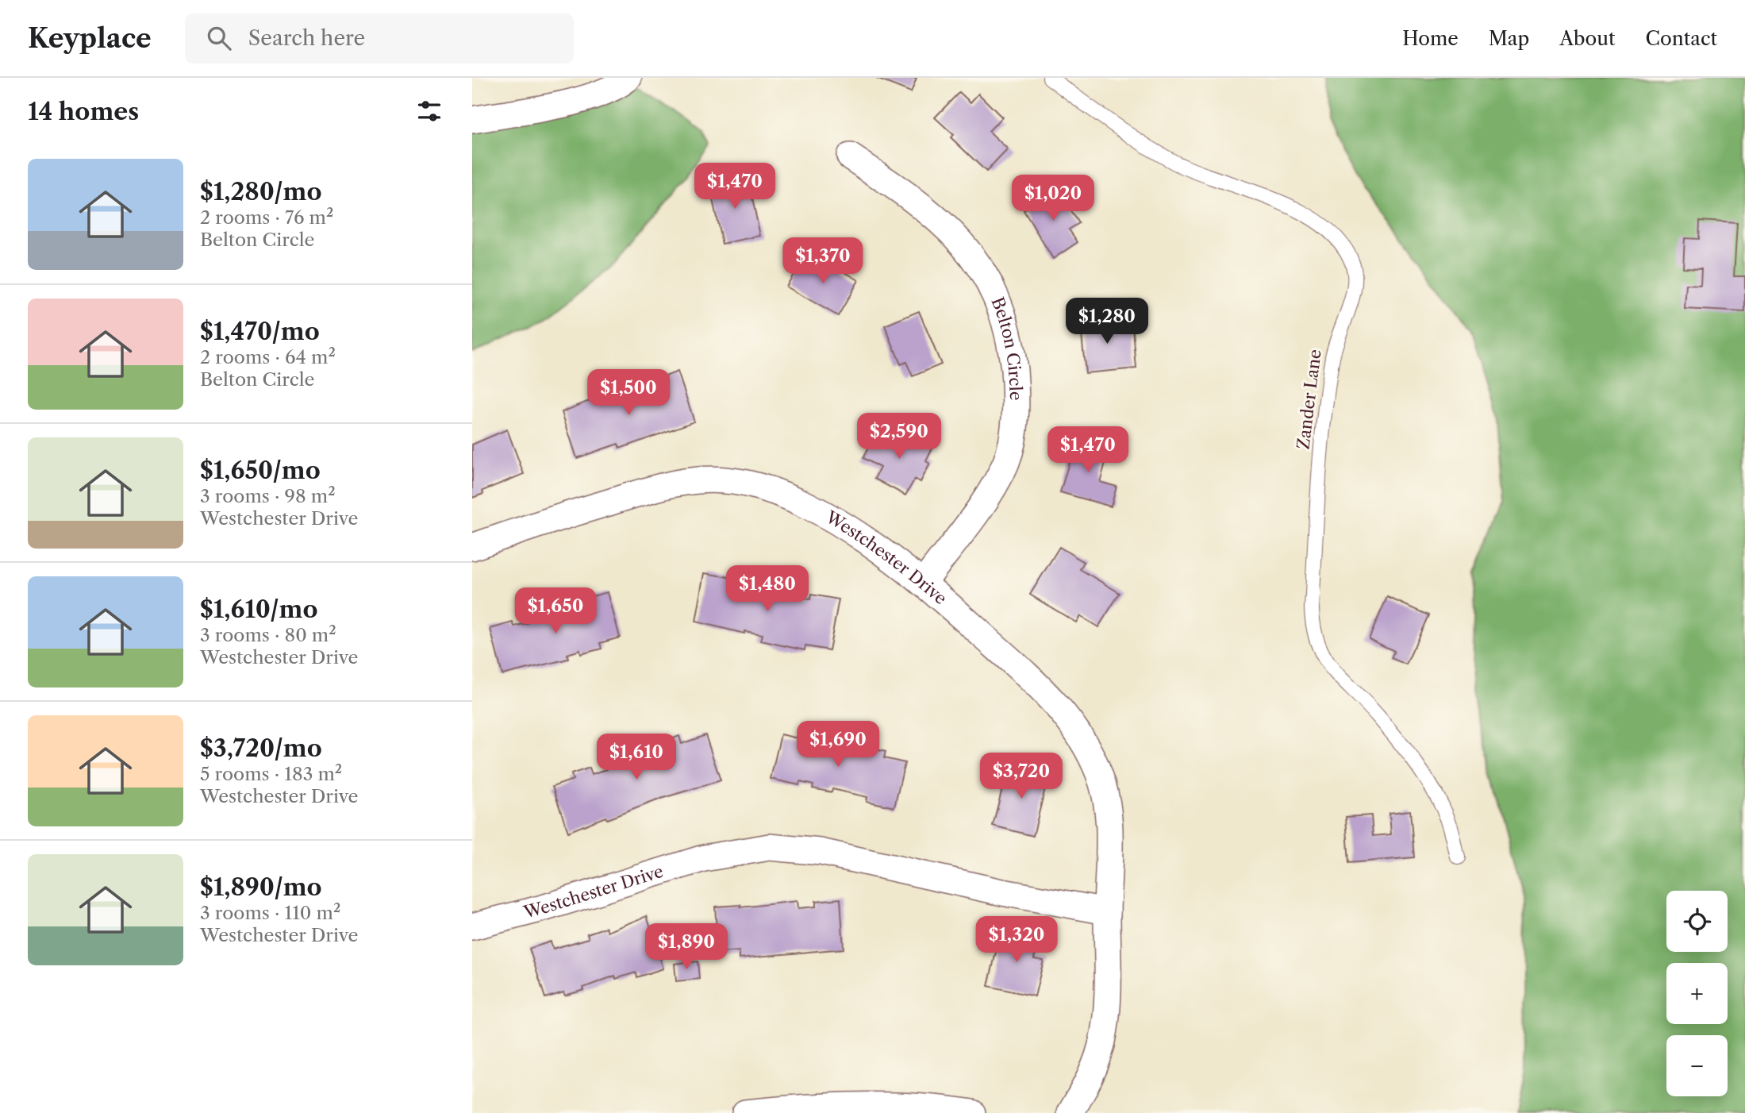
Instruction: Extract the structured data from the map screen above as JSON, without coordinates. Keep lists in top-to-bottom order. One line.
{"streets":{"street":["Belton Circle","Westchester Drive"],"lane":["Zander Lane"]},"crossings":[["Belton Circle","Westchester Drive"]],"page":{"header":"Keyplace","search":"Search here","nav":["Home","Map","About","Contact"],"heading":"14 homes","list":[{"name":"$1,280/mo","note":"2 rooms · 76 m² · Belton Circle"},{"name":"$1,470/mo","note":"2 rooms · 64 m² · Belton Circle"},{"name":"$1,650/mo","note":"3 rooms · 98 m² · Westchester Drive"},{"name":"$1,610/mo","note":"3 rooms · 80 m² · Westchester Drive"},{"name":"$3,720/mo","note":"5 rooms · 183 m² · Westchester Drive"},{"name":"$1,890/mo","note":"3 rooms · 110 m² · Westchester Drive"}],"price":["$1,470","$1,020","$1,370","$1,280","$1,500","$2,590","$1,470","$1,480","$1,650","$1,690","$1,610","$3,720","$1,320","$1,890"],"map_buttons":["+","−"]}}
